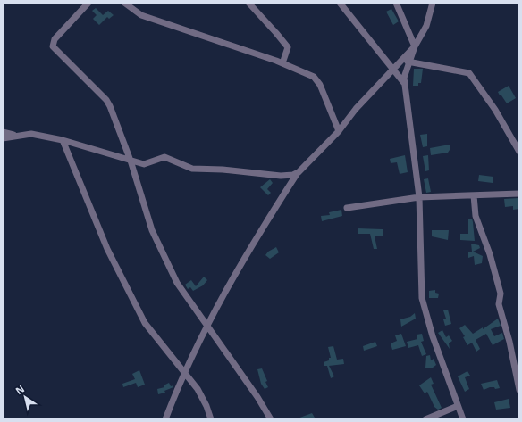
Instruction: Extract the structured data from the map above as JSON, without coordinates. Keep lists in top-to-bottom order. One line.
{"north":"top left"}
